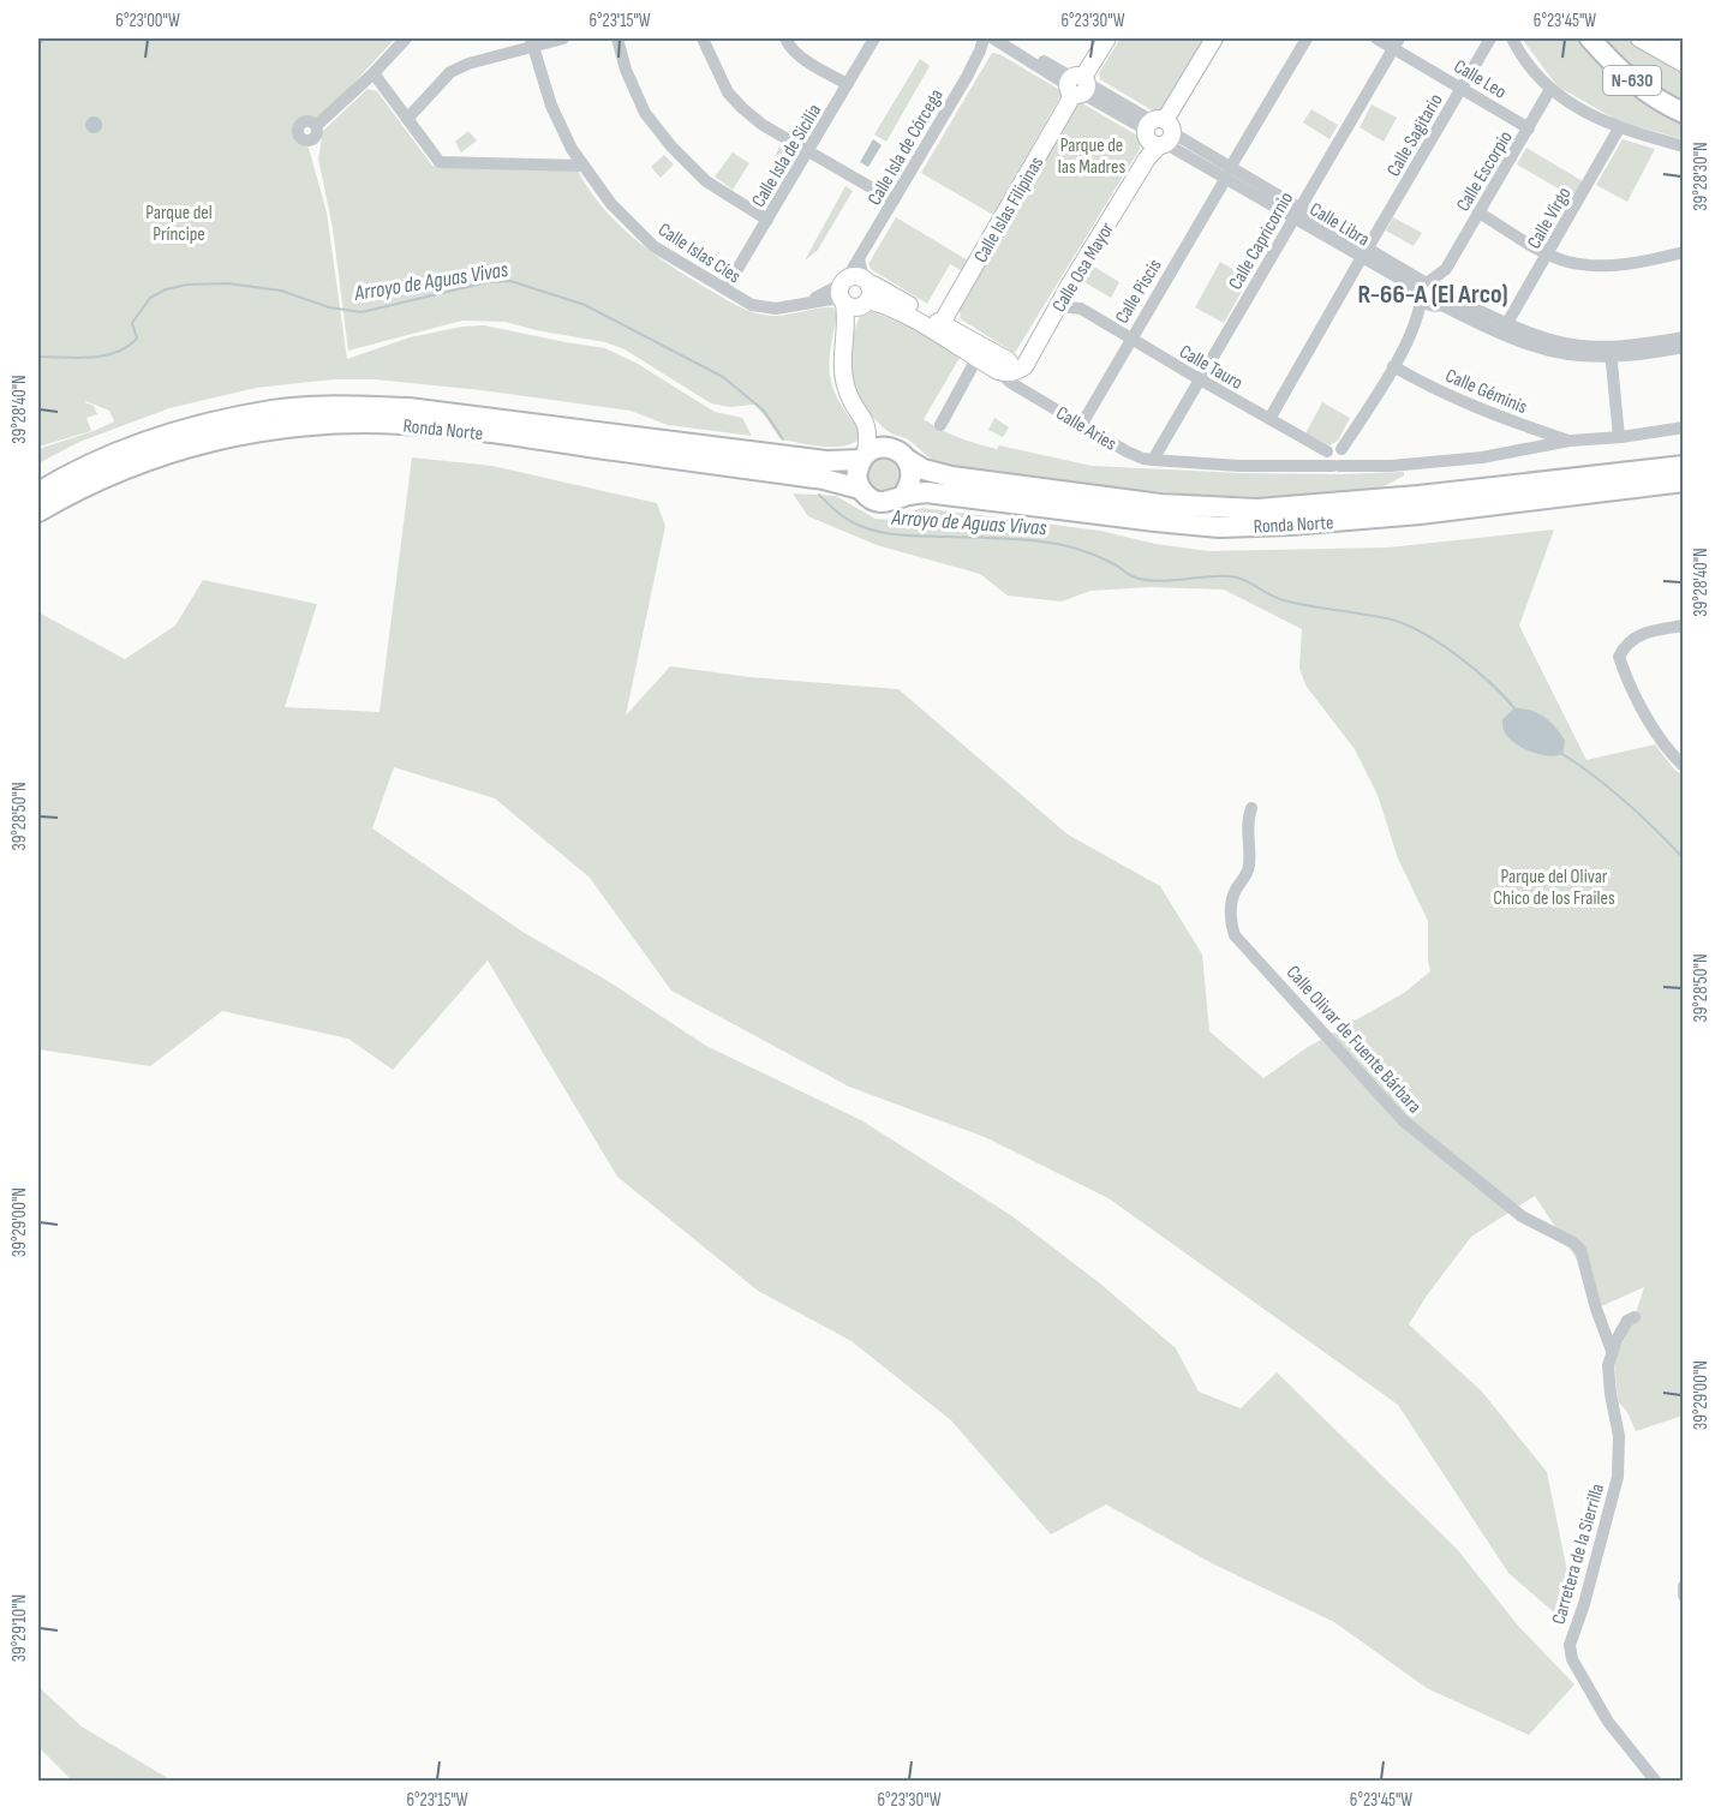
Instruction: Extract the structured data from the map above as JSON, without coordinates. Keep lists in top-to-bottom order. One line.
{"streets":{"highway":["N-630","Ronda Norte"],"main road":["Calle Islas Filipinas","Calle Osa Mayor","Calle Aries"],"street":["Calle Leo","Calle Sagitario","Calle Isla de Córcega","Calle Isla de Sicilia","Calle Escorpio","Calle Virgo","Calle Libra","Calle Capricornio","Calle Islas Cíes","Calle Piscis","Calle Tauro","Calle Géminis","Calle Olivar de Fuente Bárbara","Carretera de la Sierrilla"]},"crossings":[["Calle Leo","Calle Sagitario"],["Calle Leo","Calle Escorpio"],["Calle Leo","Calle Capricornio"],["Calle Sagitario","Calle Libra"],["Calle Sagitario","Calle Tauro"],["Calle Isla de Córcega","Calle Libra"],["Calle Isla de Córcega","Calle Islas Cíes"],["Calle Isla de Córcega","Calle Aries"],["Calle Isla de Sicilia","Calle Islas Cíes"],["Calle Escorpio","Calle Libra"],["Calle Islas Filipinas","Calle Libra"],["Calle Islas Filipinas","Calle Aries"],["Calle Libra","Calle Capricornio"],["Calle Libra","Calle Osa Mayor"],["Calle Libra","Calle Piscis"],["Calle Capricornio","Calle Tauro"],["Calle Capricornio","Calle Aries"],["Calle Islas Cíes","Calle Aries"],["Calle Osa Mayor","Calle Tauro"],["Calle Osa Mayor","Calle Aries"],["Calle Piscis","Calle Tauro"],["Calle Piscis","Calle Aries"],["Calle Tauro","Calle Aries"],["Calle Géminis","Calle Aries"],["Calle Olivar de Fuente Bárbara","Carretera de la Sierrilla"]],"districts":["R-66-A (El Arco)"],"water":["Arroyo de Aguas Vivas"],"parks":["Parque de las Madres","Parque del Príncipe","Parque del Olivar Chico de los Frailes"],"coordinates":["6°23'00\"W","6°23'15\"W","6°23'30\"W","6°23'45\"W","39°28'30\"N","39°28'40\"N","39°28'50\"N","39°29'00\"N","39°29'10\"N"]}
